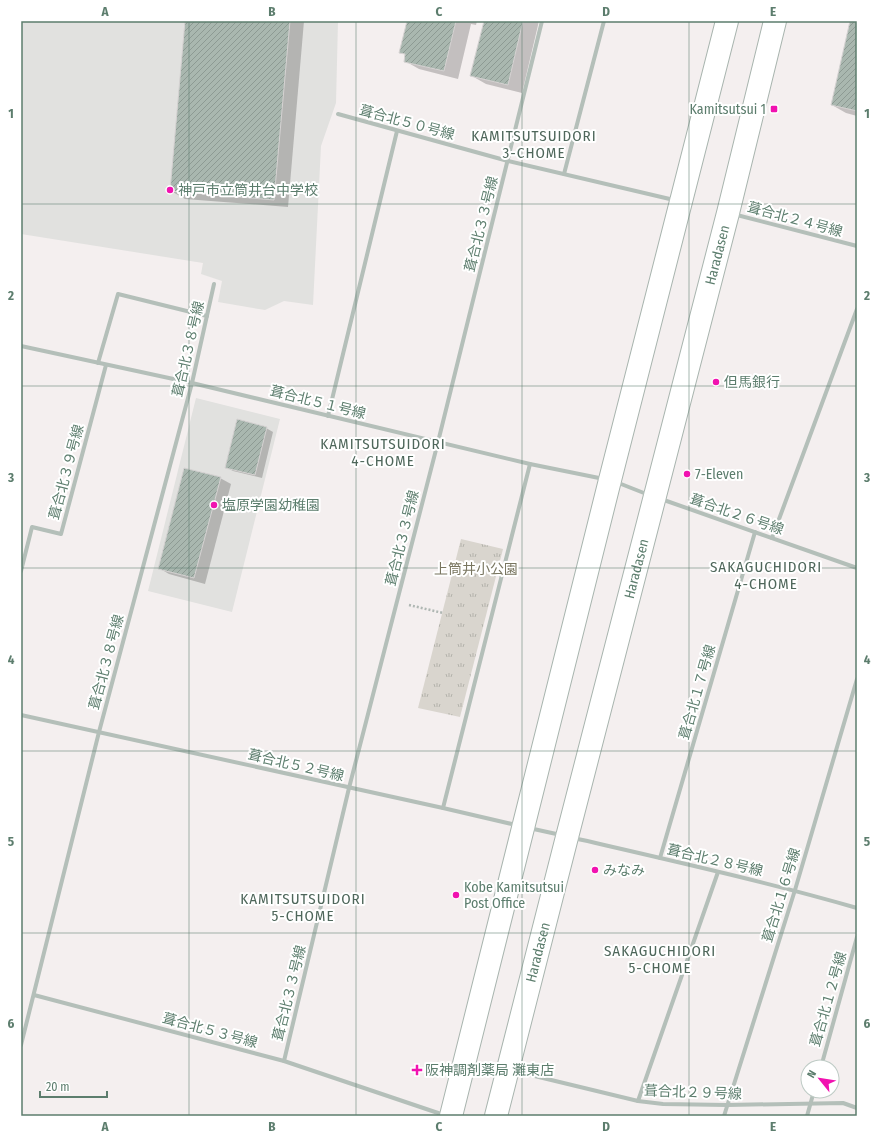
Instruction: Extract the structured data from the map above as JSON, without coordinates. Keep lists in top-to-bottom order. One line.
{"streets":{"main road":["Haradasen"],"street":["葺合北５０号線","葺合北２４号線","葺合北３３号線","葺合北３８号線","葺合北５１号線","葺合北３９号線","葺合北２６号線","葺合北１７号線","葺合北５２号線","葺合北２８号線","葺合北１６号線","葺合北１２号線","葺合北５３号線","葺合北２９号線"]},"crossings":[["葺合北５０号線","葺合北３３号線"],["葺合北２４号線","Haradasen"],["葺合北３３号線","葺合北５１号線"],["葺合北３３号線","葺合北５２号線"],["葺合北３３号線","葺合北５３号線"],["Haradasen","葺合北２６号線"],["Haradasen","葺合北５２号線"],["Haradasen","葺合北２８号線"],["Haradasen","葺合北２９号線"],["葺合北３８号線","葺合北５１号線"],["葺合北３８号線","葺合北５２号線"],["葺合北３８号線","葺合北５３号線"],["葺合北５１号線","葺合北３９号線"],["葺合北５１号線","葺合北２６号線"],["葺合北２６号線","葺合北１７号線"],["葺合北１７号線","葺合北２８号線"],["葺合北５２号線","葺合北２８号線"],["葺合北２８号線","葺合北１６号線"],["葺合北１６号線","葺合北２９号線"]],"districts":["KAMITSUTSUIDORI 3-CHOME","KAMITSUTSUIDORI 4-CHOME","SAKAGUCHIDORI 4-CHOME","KAMITSUTSUIDORI 5-CHOME","SAKAGUCHIDORI 5-CHOME"],"parks":["上筒井小公園"],"places":{"transit":["Kamitsutsui 1"],"other":["神戸市立筒井台中学校","但馬銀行","7-Eleven","塩原学園幼稚園","みなみ","Kobe Kamitsutsui Post Office"],"health":["阪神調剤薬局 灘東店"]},"scale_bar":"20 m","north":"top left","grid":{"columns":["A","B","C","D","E"],"rows":["1","2","3","4","5","6"]}}
